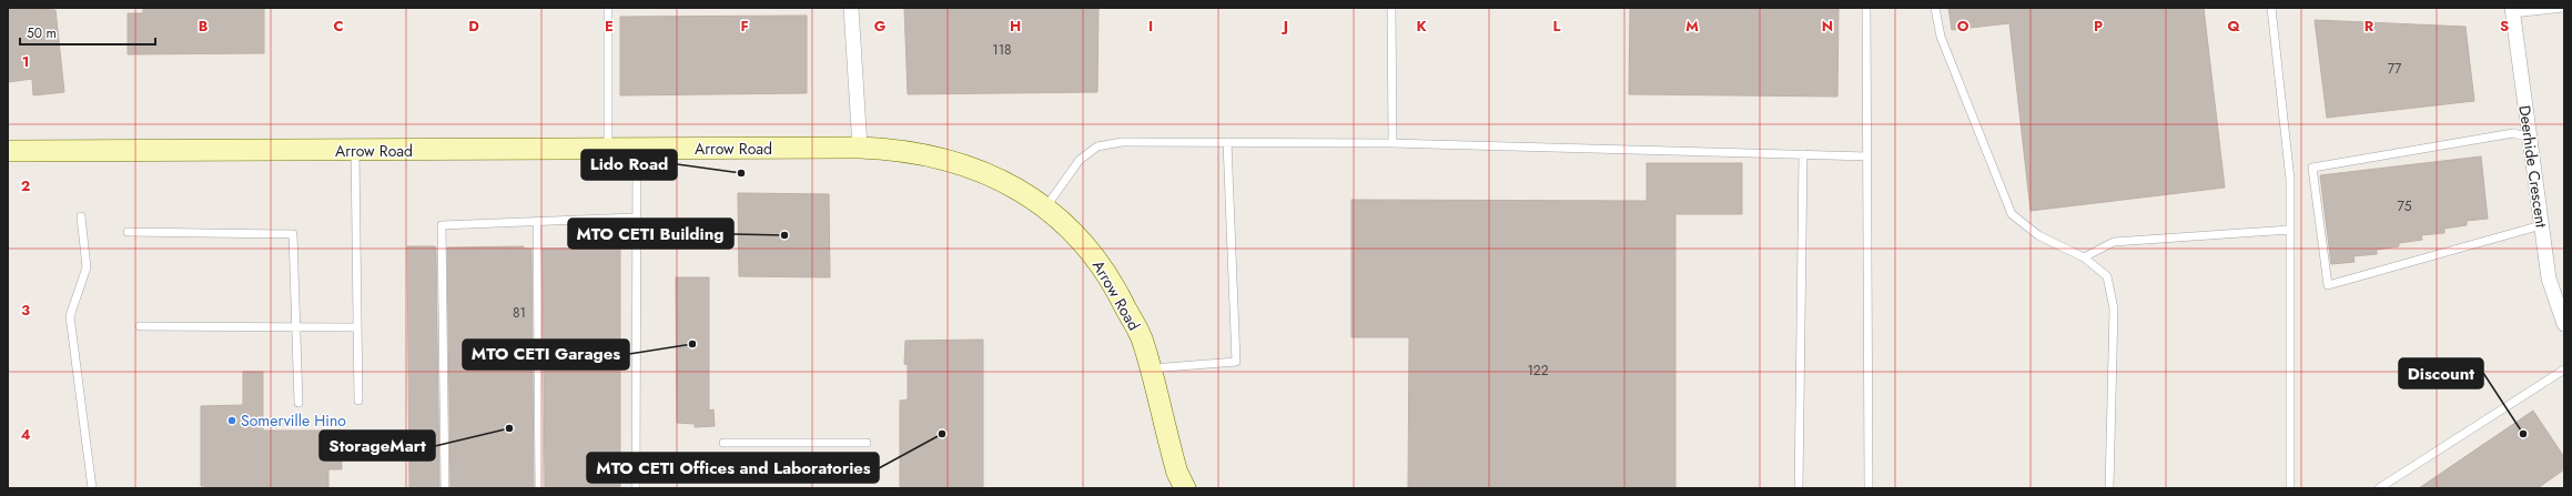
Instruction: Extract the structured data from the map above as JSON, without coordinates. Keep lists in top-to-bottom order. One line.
{"streets":{"street":["Arrow Road","Deerhide Crescent"]},"places":["Lido Road","MTO CETI Building","MTO CETI Garages","Somerville Hino","StorageMart","MTO CETI Offices and Laboratories","Discount"],"house_numbers":["118","77","75","81","122"],"scale_bar":"50 m","grid":{"columns":["B","C","D","E","F","G","H","I","J","K","L","M","N","O","P","Q","R","S"],"rows":["1","2","3","4"]}}
